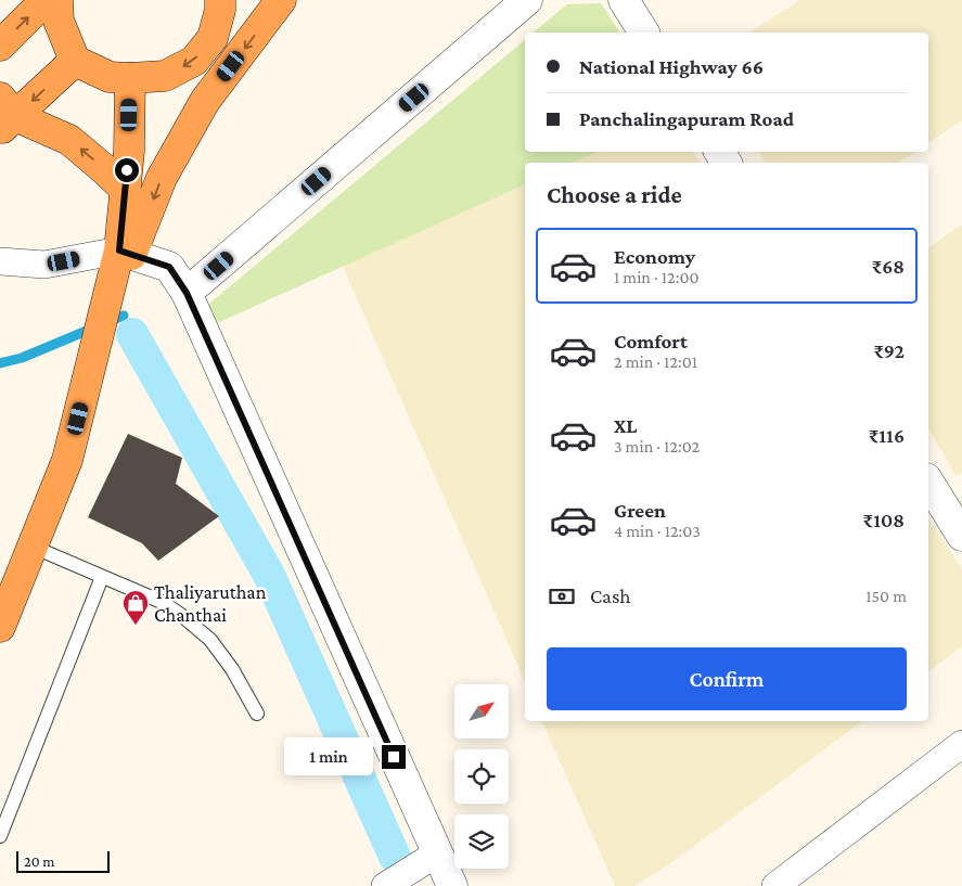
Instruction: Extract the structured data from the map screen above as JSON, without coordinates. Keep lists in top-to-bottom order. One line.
{"places":{"shop":["Thaliyaruthan Chanthai"]},"scale_bar":"20 m","north":"top right","page":{"banner":["National Highway 66","Panchalingapuram Road"],"heading":"Choose a ride","list":[{"name":"Economy","note":"1 min · 12:00","value":"₹68"},{"name":"Comfort","note":"2 min · 12:01","value":"₹92"},{"name":"XL","note":"3 min · 12:02","value":"₹116"},{"name":"Green","note":"4 min · 12:03","value":"₹108"}],"pay":["Cash","150 m"],"buttons":"Confirm","bubble":"1 min","scale":"20 m"}}
